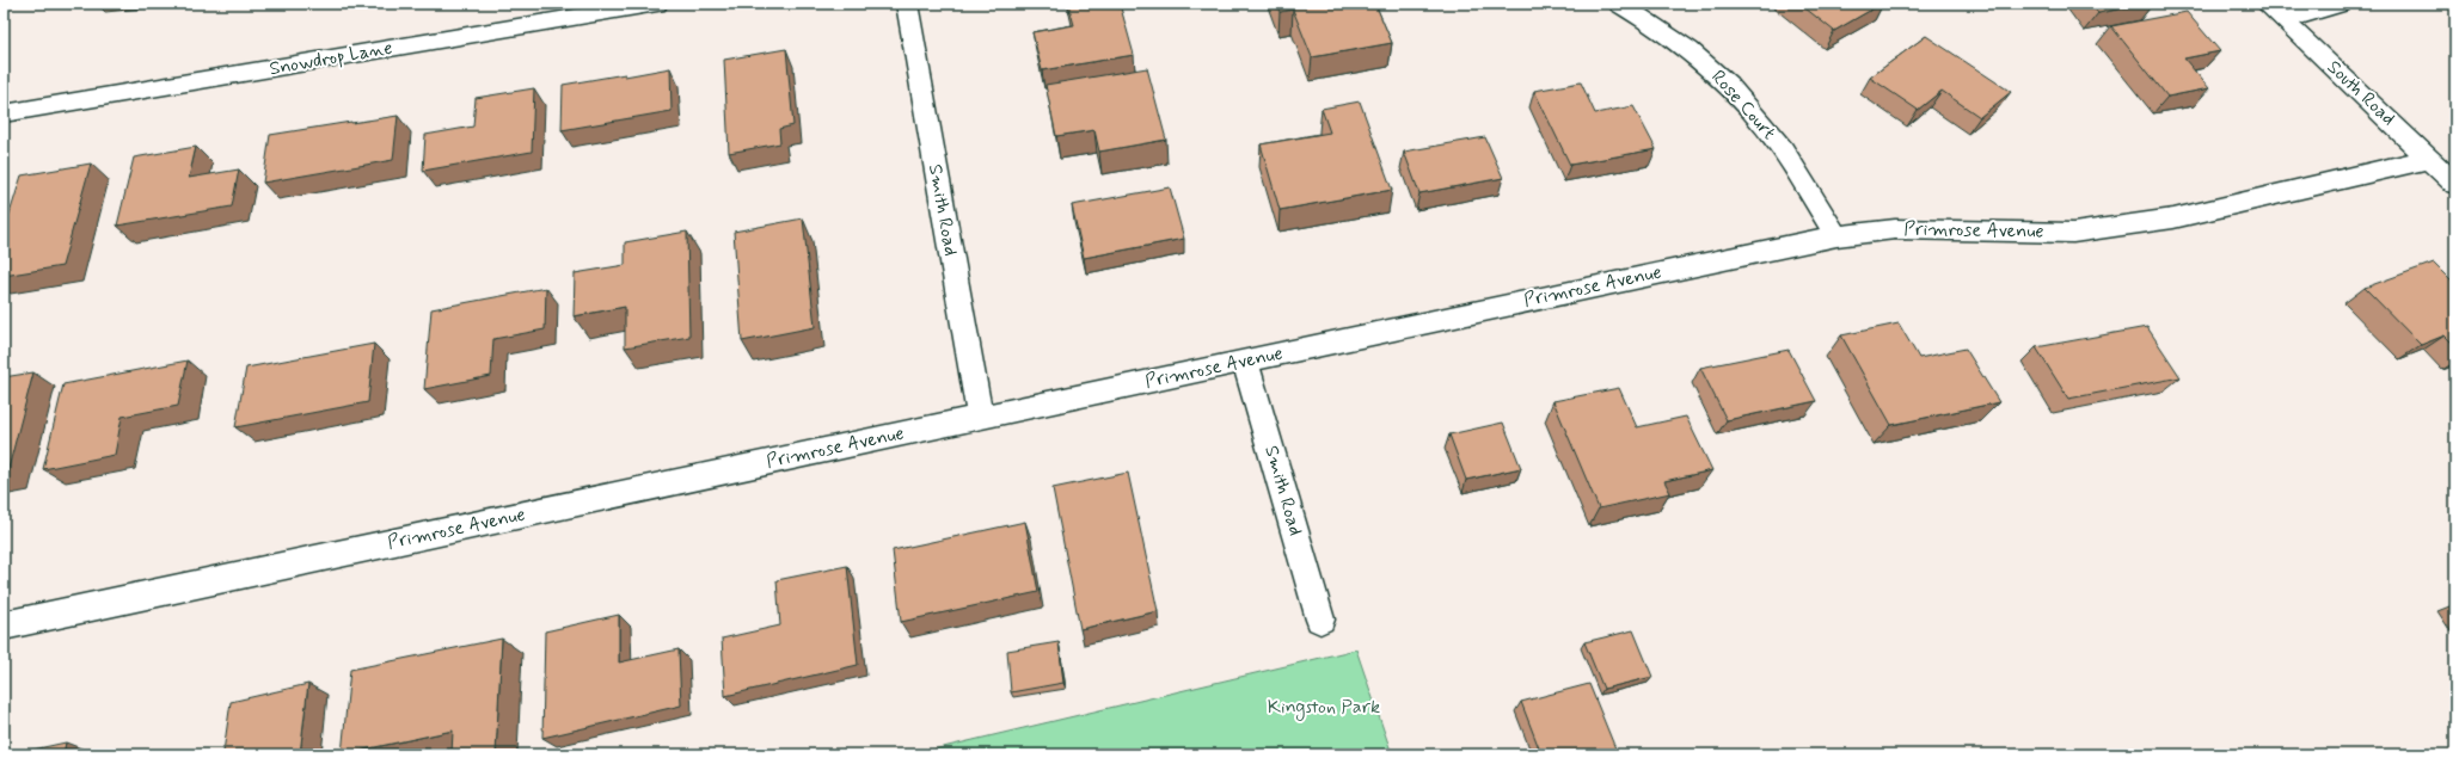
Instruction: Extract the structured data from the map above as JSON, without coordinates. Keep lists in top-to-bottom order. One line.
{"streets":{"street":["Snowdrop Lane","South Road","Rose Court","Smith Road","Primrose Avenue"]},"crossings":[["South Road","Primrose Avenue"],["Rose Court","Primrose Avenue"],["Smith Road","Primrose Avenue"]],"parks":["Kingston Park"]}
